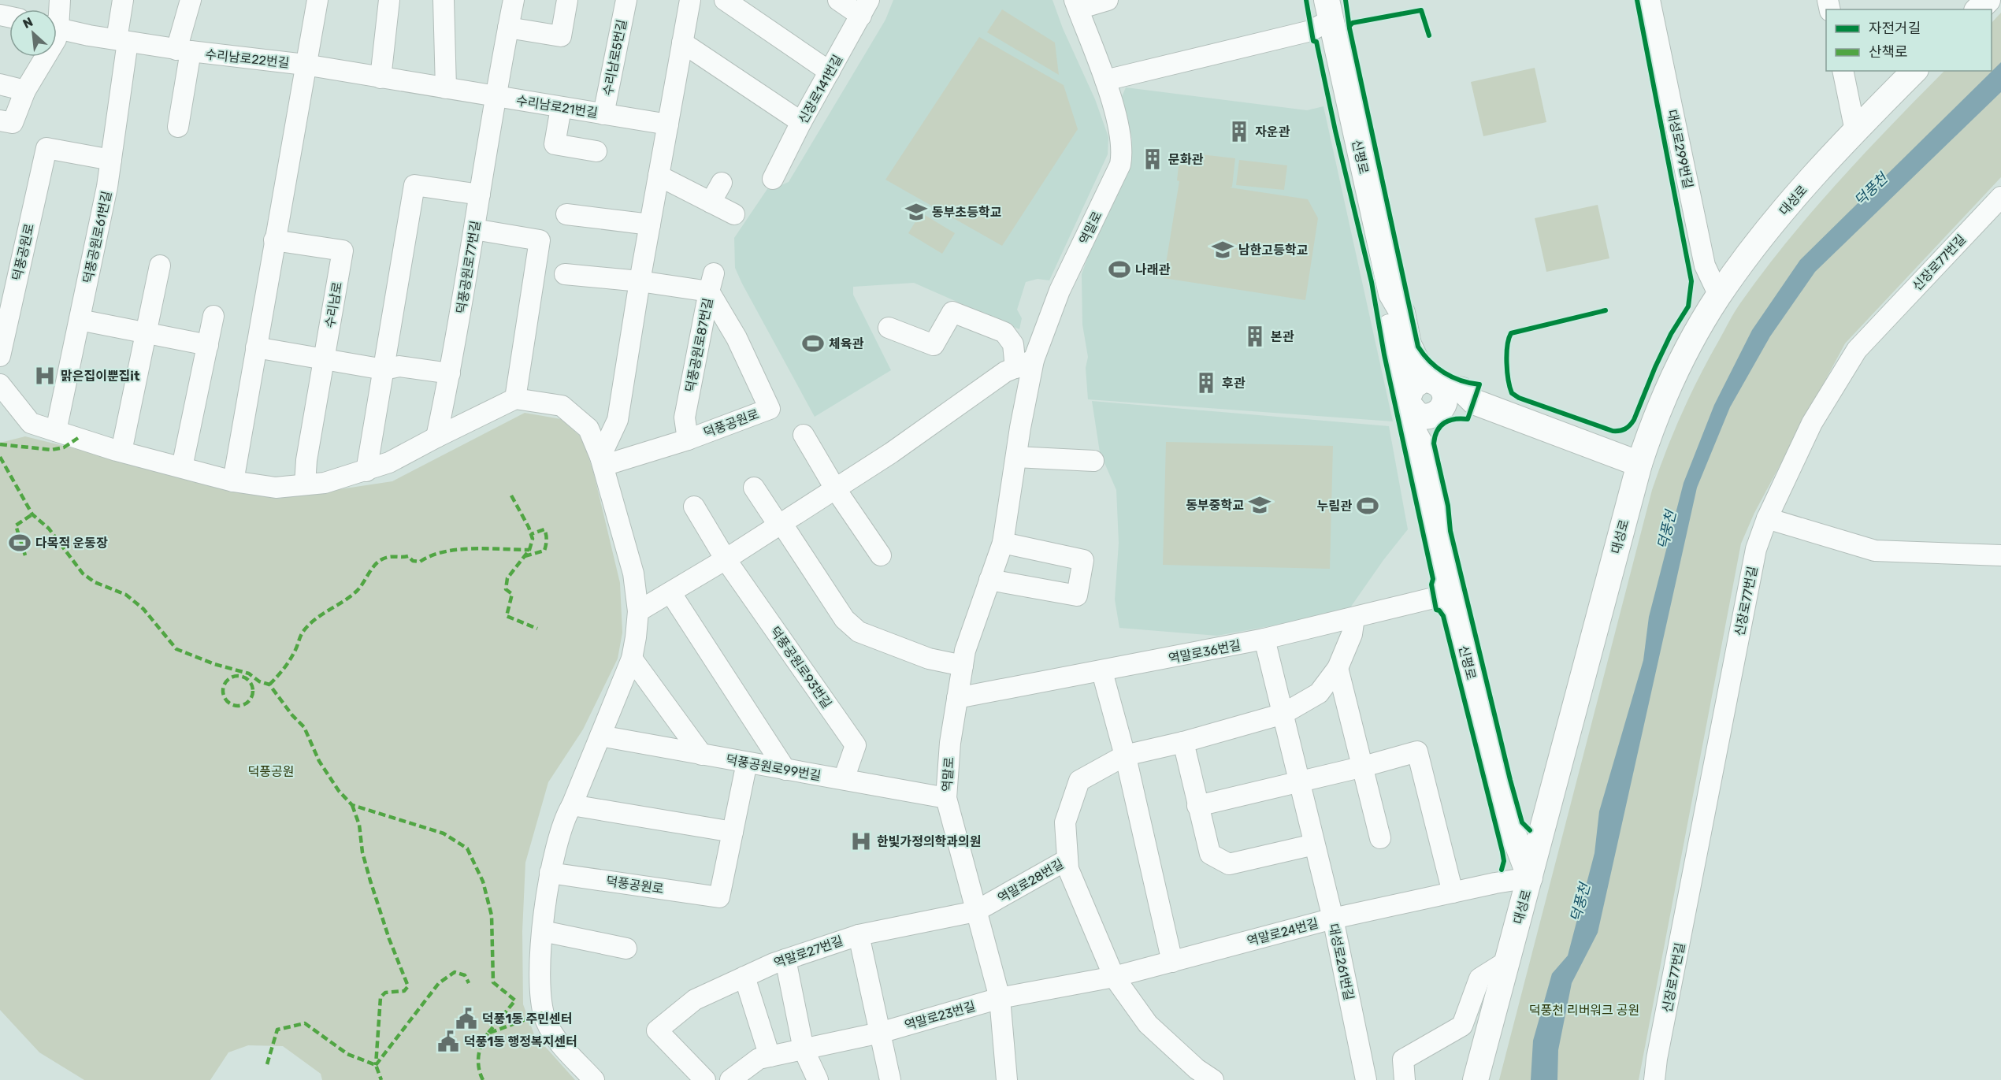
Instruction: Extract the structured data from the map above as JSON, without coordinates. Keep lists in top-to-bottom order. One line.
{"streets":{"street":["수리남로5번길","수리남로22번길","신장로141번길","수리남로21번길","대성로299번길","신평로","대성로","역말로","덕풍공원로61번길","덕풍공원로","신장로77번길","덕풍공원로77번길","수리남로","덕풍공원로87번길","역말로36번길","덕풍공원로93번길","덕풍공원로99번길","역말로28번길","역말로24번길","역말로27번길","대성로261번길","역말로23번길"]},"crossings":[["수리남로5번길","수리남로21번길"],["수리남로22번길","수리남로21번길"],["수리남로22번길","덕풍공원로61번길"],["수리남로21번길","덕풍공원로77번길"],["대성로299번길","대성로"],["신평로","대성로"],["신평로","역말로"],["신평로","역말로36번길"],["신평로","역말로24번길"],["대성로","역말로24번길"],["역말로","역말로36번길"],["역말로","덕풍공원로99번길"],["역말로","역말로28번길"],["역말로","역말로24번길"],["역말로","역말로27번길"],["역말로","역말로23번길"],["덕풍공원로61번길","덕풍공원로"],["덕풍공원로","덕풍공원로87번길"],["역말로36번길","역말로28번길"],["역말로36번길","대성로261번길"],["덕풍공원로93번길","덕풍공원로99번길"],["역말로28번길","역말로27번길"],["역말로28번길","대성로261번길"],["역말로24번길","대성로261번길"],["역말로24번길","역말로23번길"]],"water":["덕풍천"],"parks":["덕풍공원","덕풍천 리버워크 공원"],"places":{"building":["자운관","문화관","본관","후관"],"school or university":["동부초등학교","남한고등학교","동부중학교"],"sports":["나래관","체육관","누림관","다목적 운동장"],"hospital":["맑은집이뿐집it","한빛가정의학과의원"],"public building":["덕풍1동 주민센터","덕풍1동 행정복지센터"]},"legend":["자전거길","산책로"],"north":"top left"}
